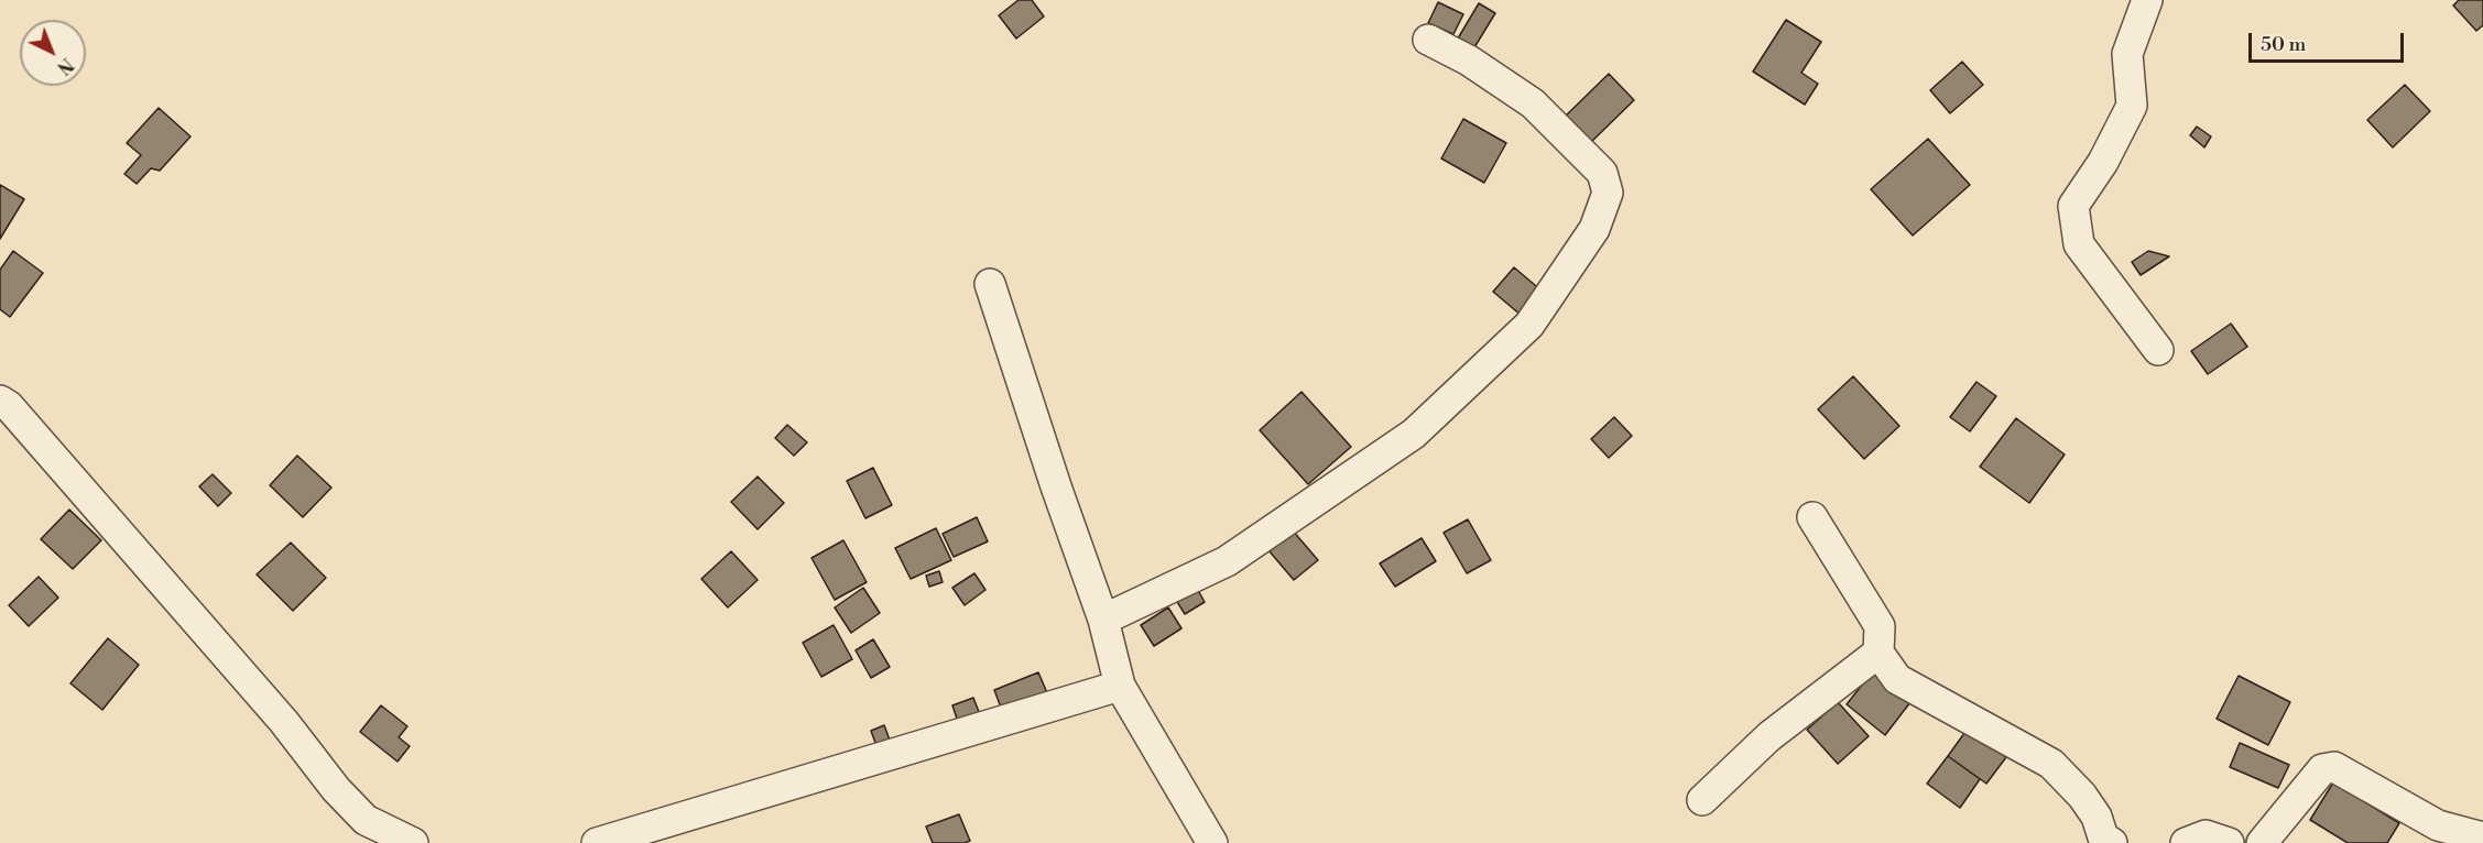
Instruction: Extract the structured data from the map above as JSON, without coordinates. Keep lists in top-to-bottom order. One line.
{"scale_bar":"50 m","north":"bottom right"}
